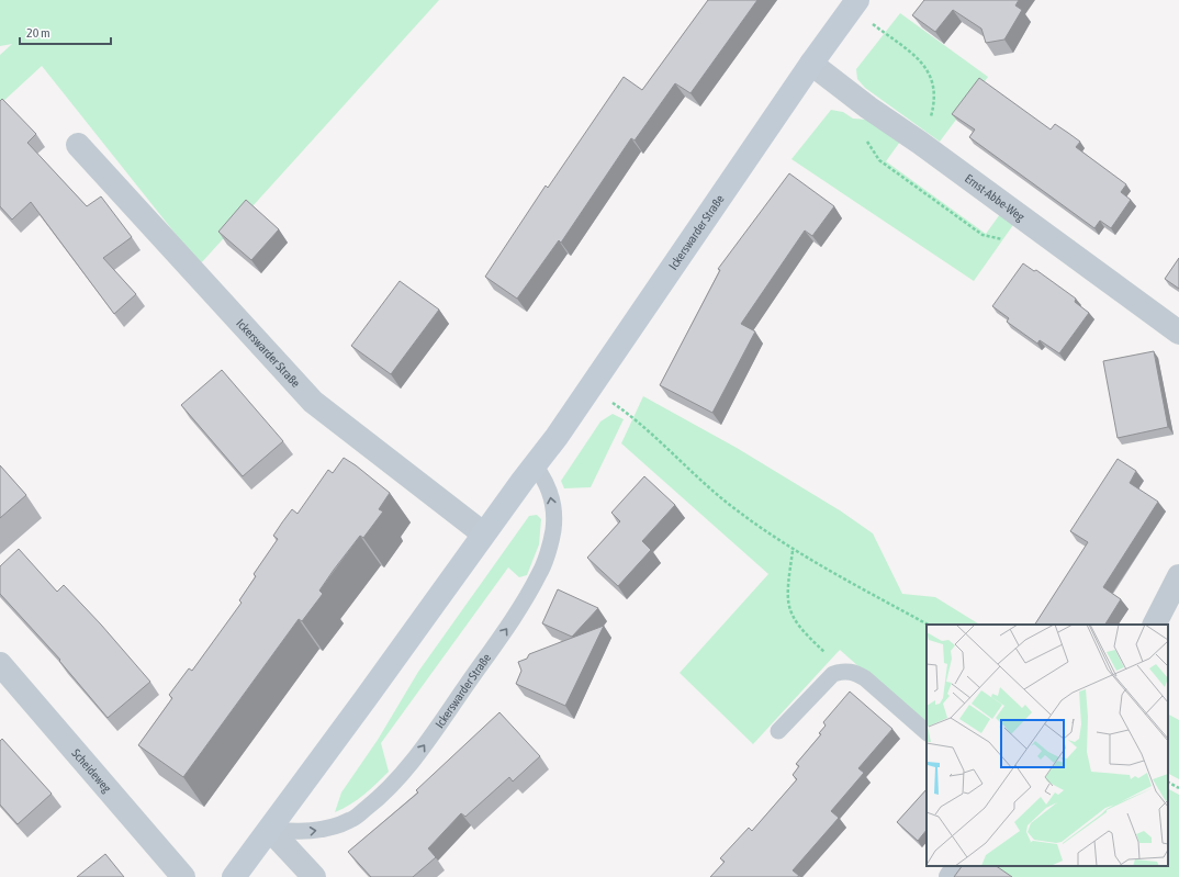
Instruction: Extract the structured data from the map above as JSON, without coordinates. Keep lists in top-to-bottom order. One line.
{"streets":{"main road":["Ickerswarder Straße"],"street":["Ernst-Abbe-Weg","Scheideweg"]},"crossings":[["Ernst-Abbe-Weg","Ickerswarder Straße"]],"scale_bar":"20 m"}
